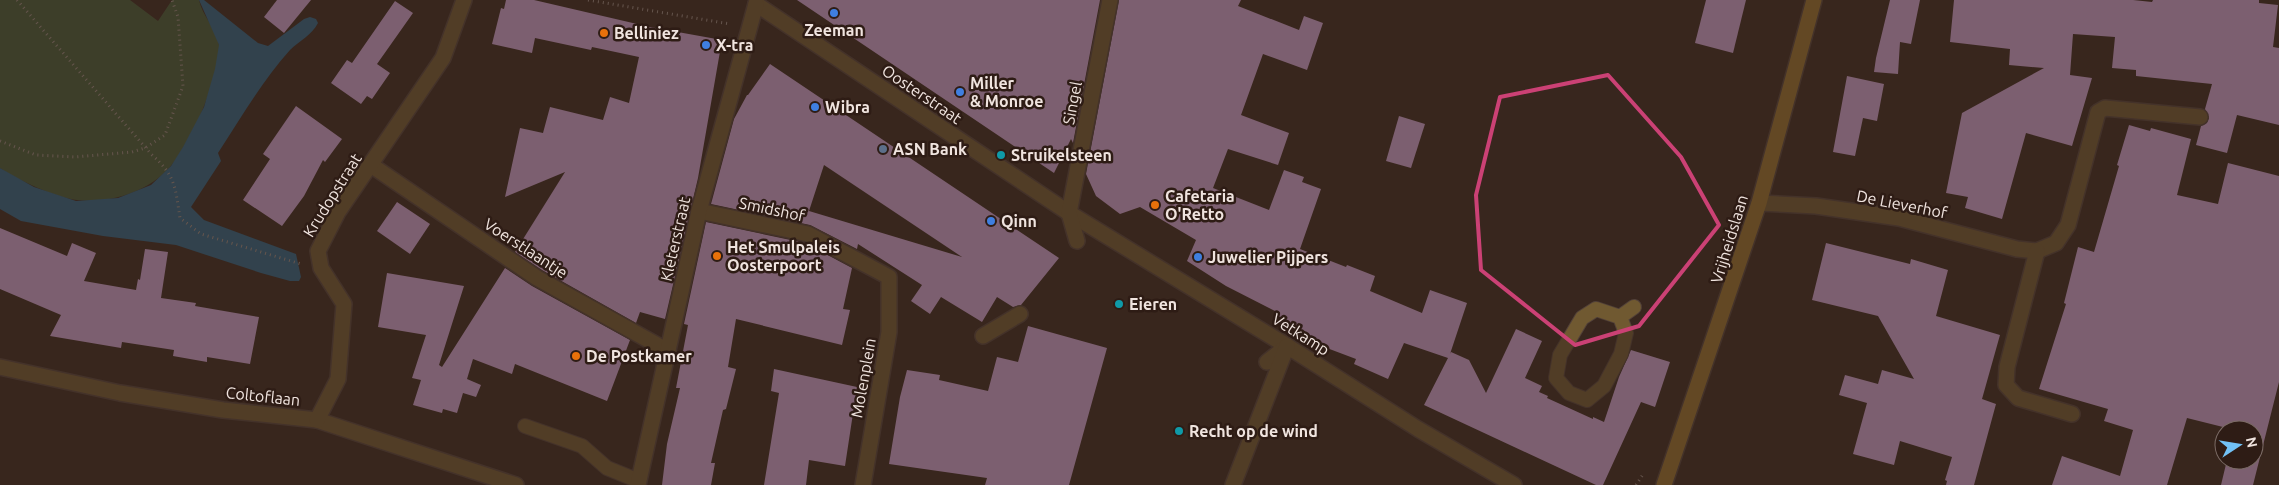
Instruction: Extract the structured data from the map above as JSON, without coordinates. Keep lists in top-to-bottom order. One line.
{"streets":{"street":["Oosterstraat","Singel","Krudopstraat","De Lieverhof","Smidshof","Kleterstraat","Vrijheidslaan","Voerstlaantje","Vetkamp","Molenplein","Coltoflaan"]},"crossings":[["Oosterstraat","Singel"],["Oosterstraat","Kleterstraat"],["Oosterstraat","Vetkamp"],["Singel","Vetkamp"],["Krudopstraat","Voerstlaantje"],["Krudopstraat","Coltoflaan"],["De Lieverhof","Vrijheidslaan"],["Smidshof","Kleterstraat"],["Smidshof","Molenplein"],["Kleterstraat","Voerstlaantje"]],"places":["Zeeman","Belliniez","X-tra","Miller & Monroe","Wibra","ASN Bank","Struikelsteen","Cafetaria O'Retto","Qinn","Het Smulpaleis Oosterpoort","Juwelier Pijpers","Eieren","De Postkamer","Recht op de wind"],"north":"right"}
